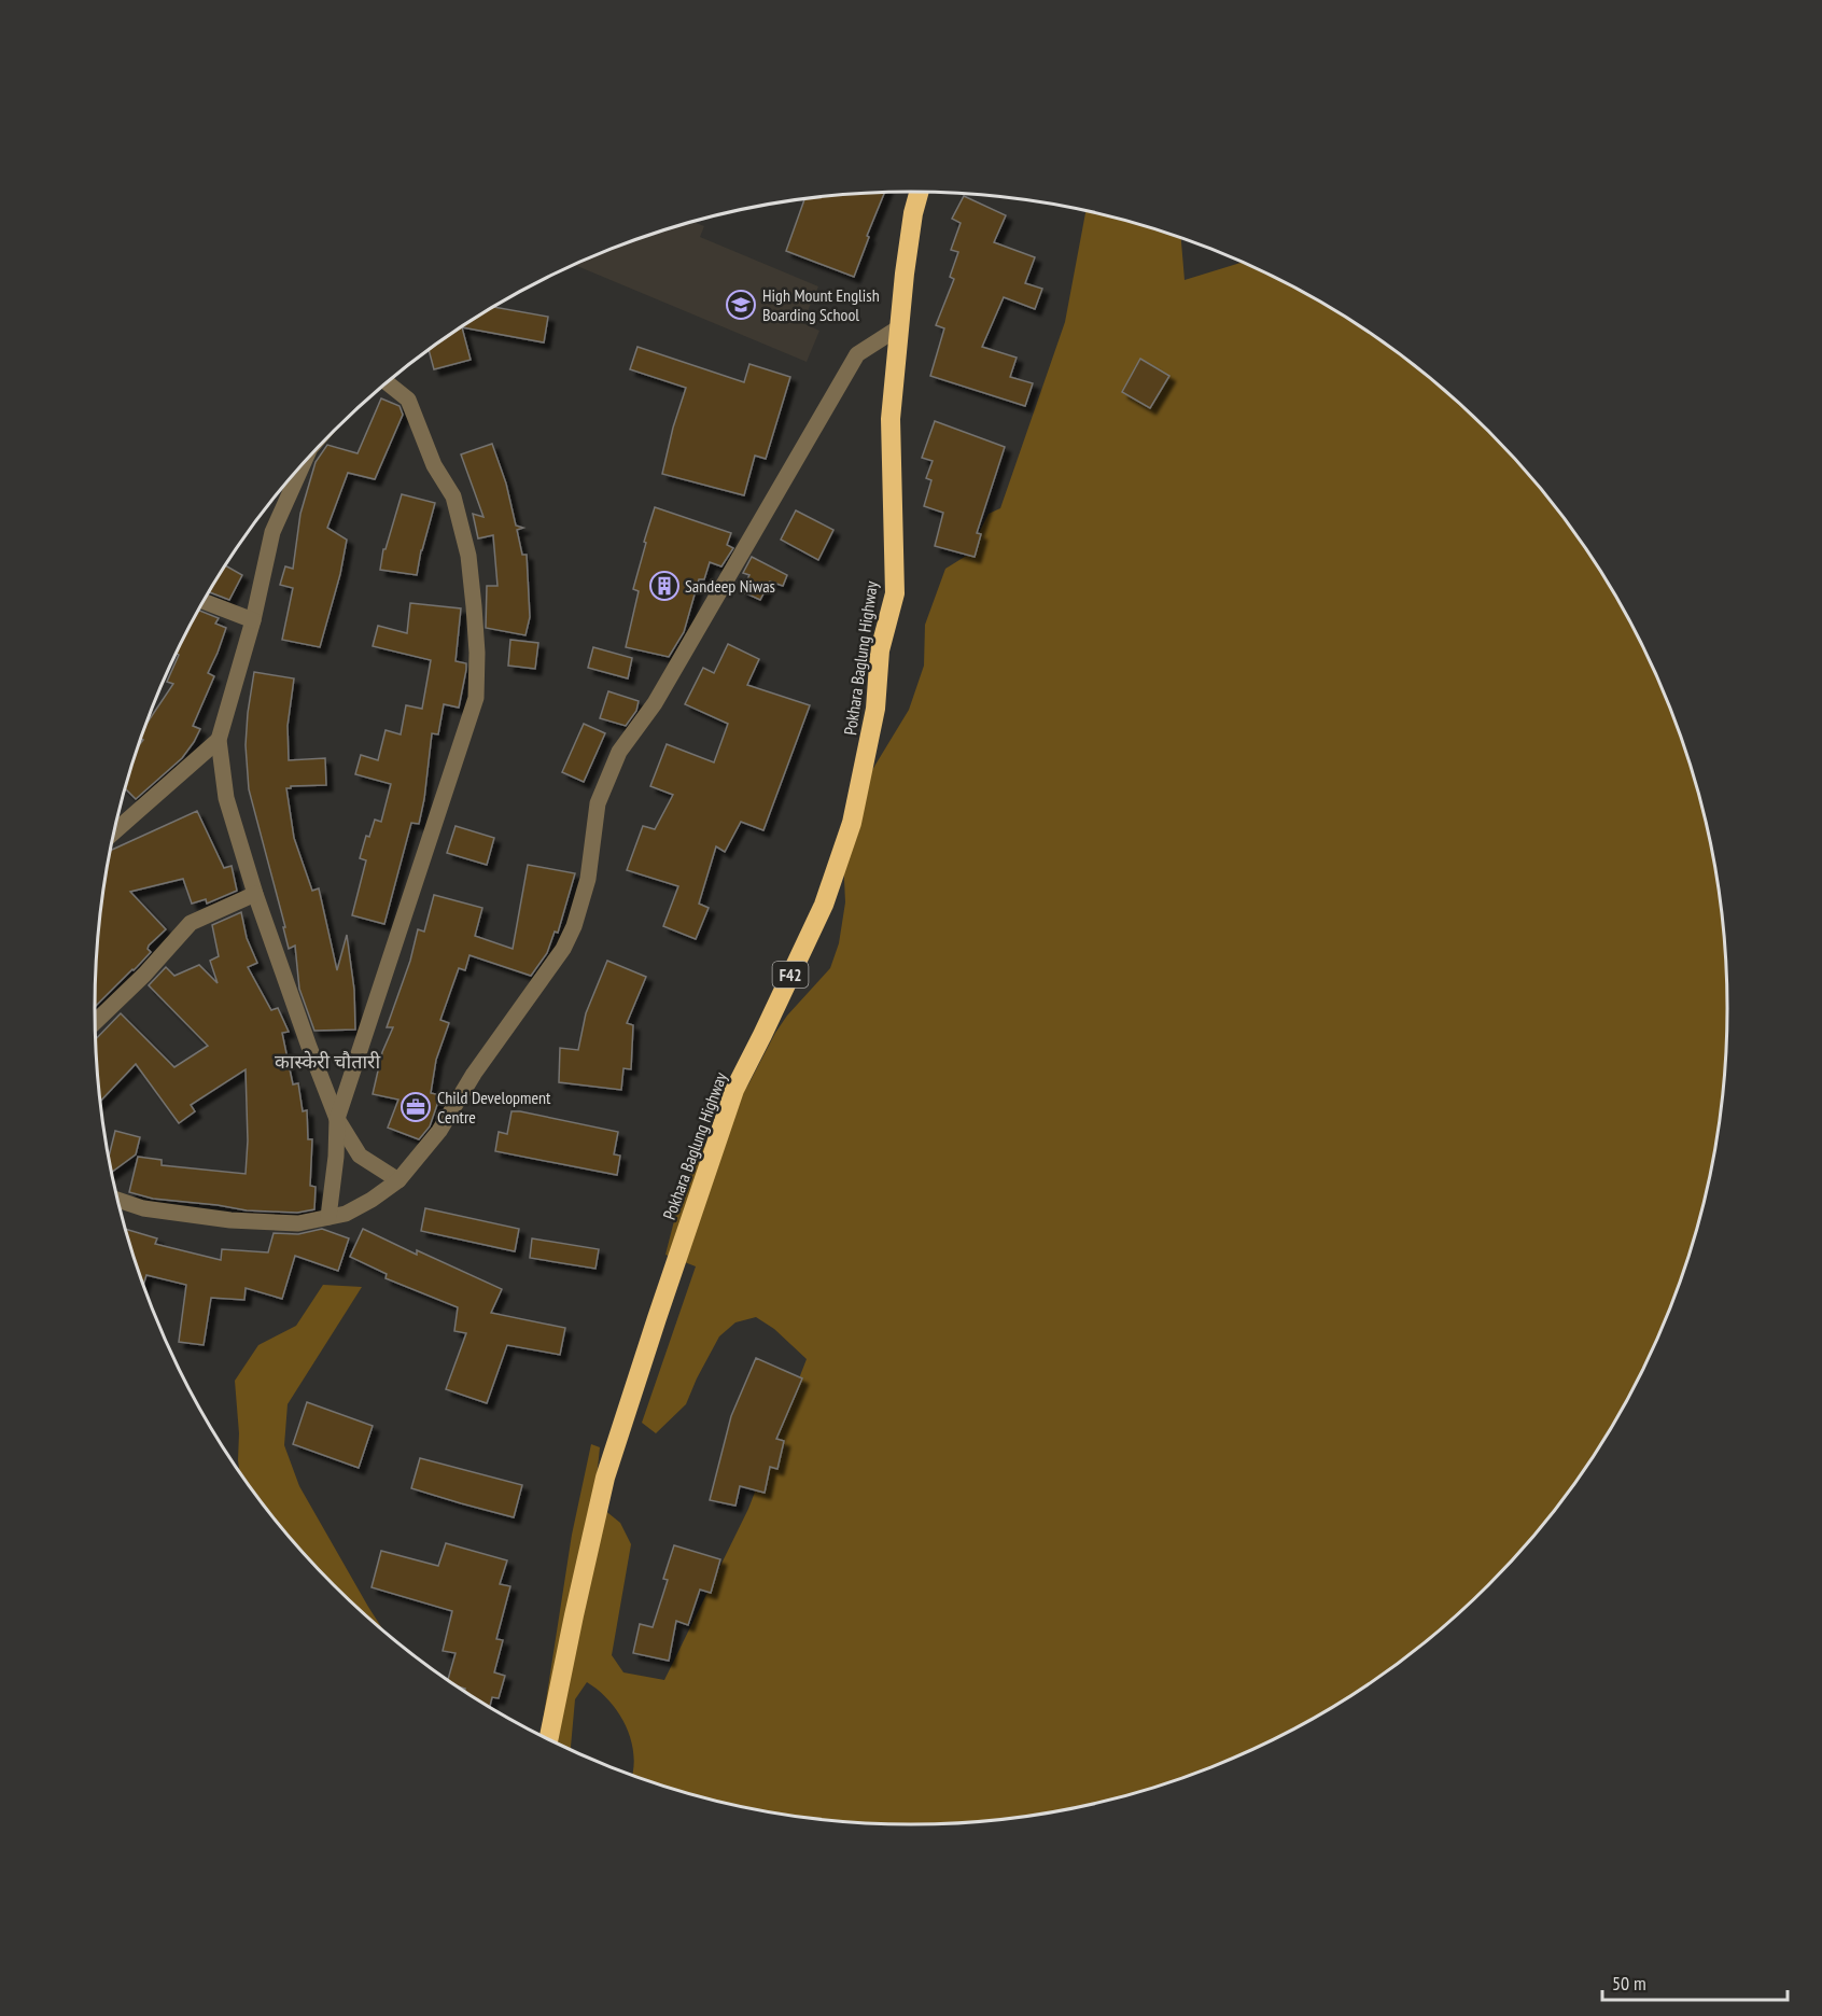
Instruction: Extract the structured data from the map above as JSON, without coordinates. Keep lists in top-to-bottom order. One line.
{"streets":{"highway":["Pokhara Baglung Highway","F42"]},"districts":["कास्केरी चौतारी"],"places":{"school or university":["High Mount English Boarding School"],"building":["Sandeep Niwas"],"office":["Child Development Centre"]},"scale_bar":"50 m"}
